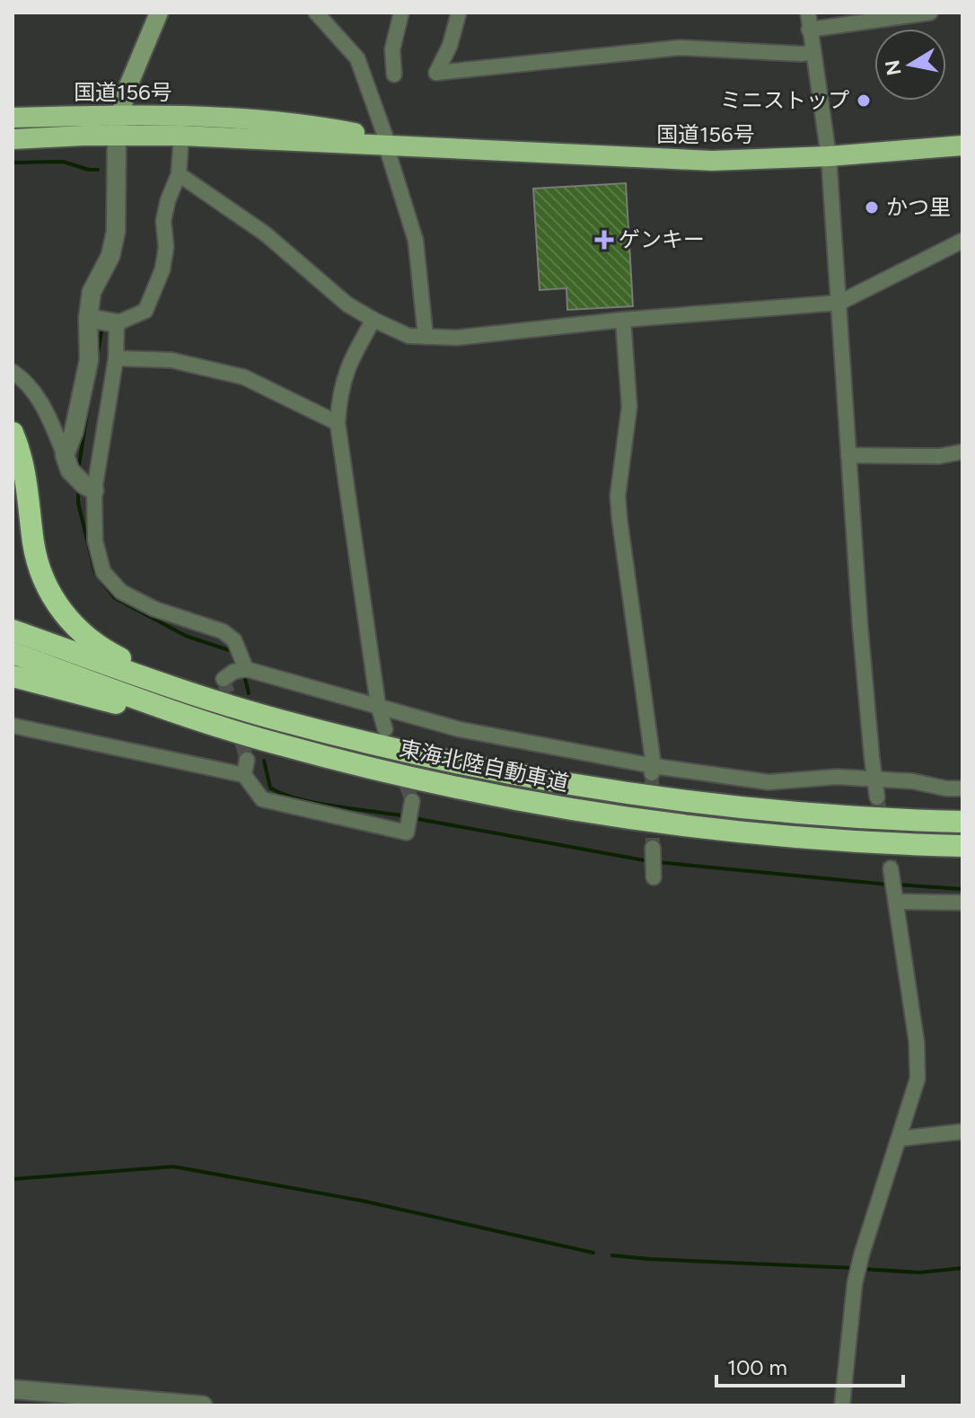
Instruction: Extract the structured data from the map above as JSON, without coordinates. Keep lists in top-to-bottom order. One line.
{"streets":{"highway":["国道156号","東海北陸自動車道"]},"places":{"other":["ミニストップ","かつ里"],"health":["ゲンキー"]},"scale_bar":"100 m","north":"left"}
